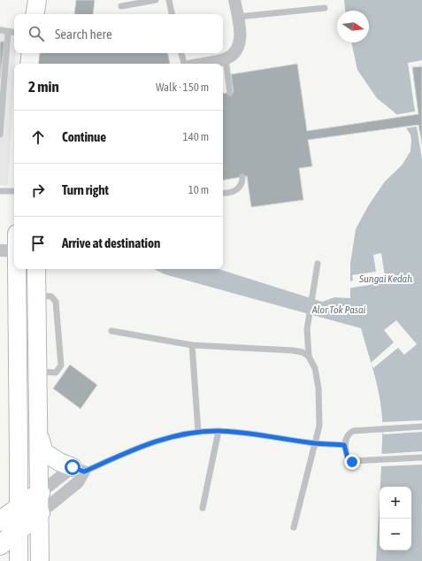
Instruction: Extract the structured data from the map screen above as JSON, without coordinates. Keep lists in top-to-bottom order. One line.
{"water":["Sungai Kedah","Alor Tok Pasai"],"north":"right","page":{"search":"Search here","heading":["2 min","Walk · 150 m"],"list":[["Continue","140 m"],["Turn right","10 m"],"Arrive at destination"],"map_buttons":["+","−"]}}
